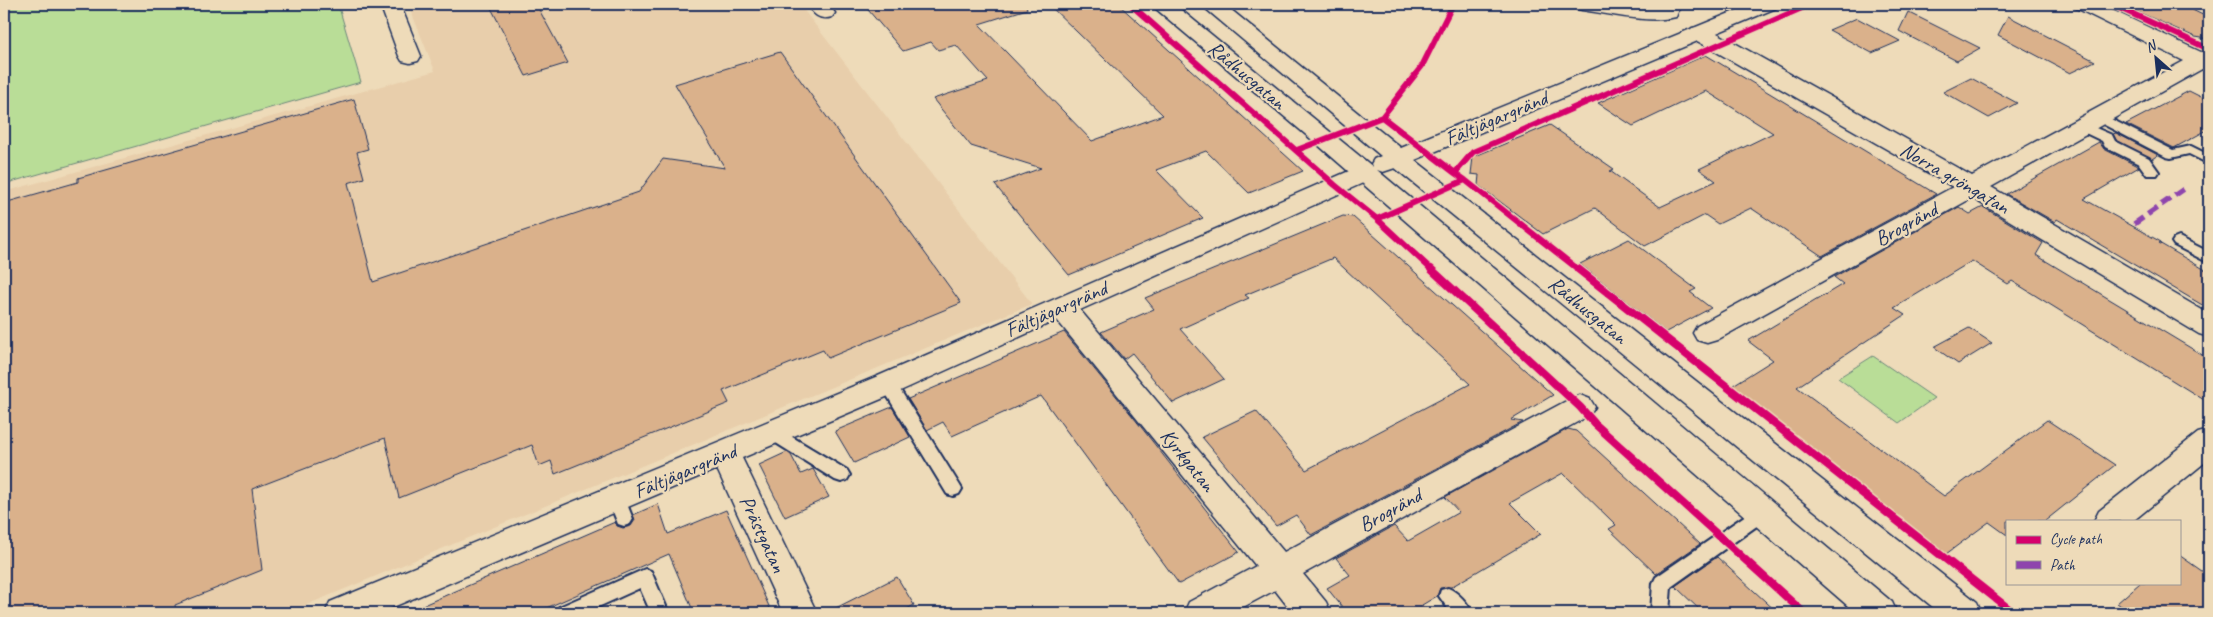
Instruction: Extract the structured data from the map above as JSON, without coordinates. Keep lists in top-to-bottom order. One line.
{"streets":{"street":["Rådhusgatan","Fältjägargränd","Norra gröngatan","Brogränd","Kyrkgatan","Prästgatan"]},"crossings":[["Rådhusgatan","Fältjägargränd"],["Fältjägargränd","Norra gröngatan"],["Fältjägargränd","Kyrkgatan"],["Fältjägargränd","Prästgatan"],["Norra gröngatan","Brogränd"],["Brogränd","Kyrkgatan"]],"legend":["Cycle path","Path"],"north":"top left"}
